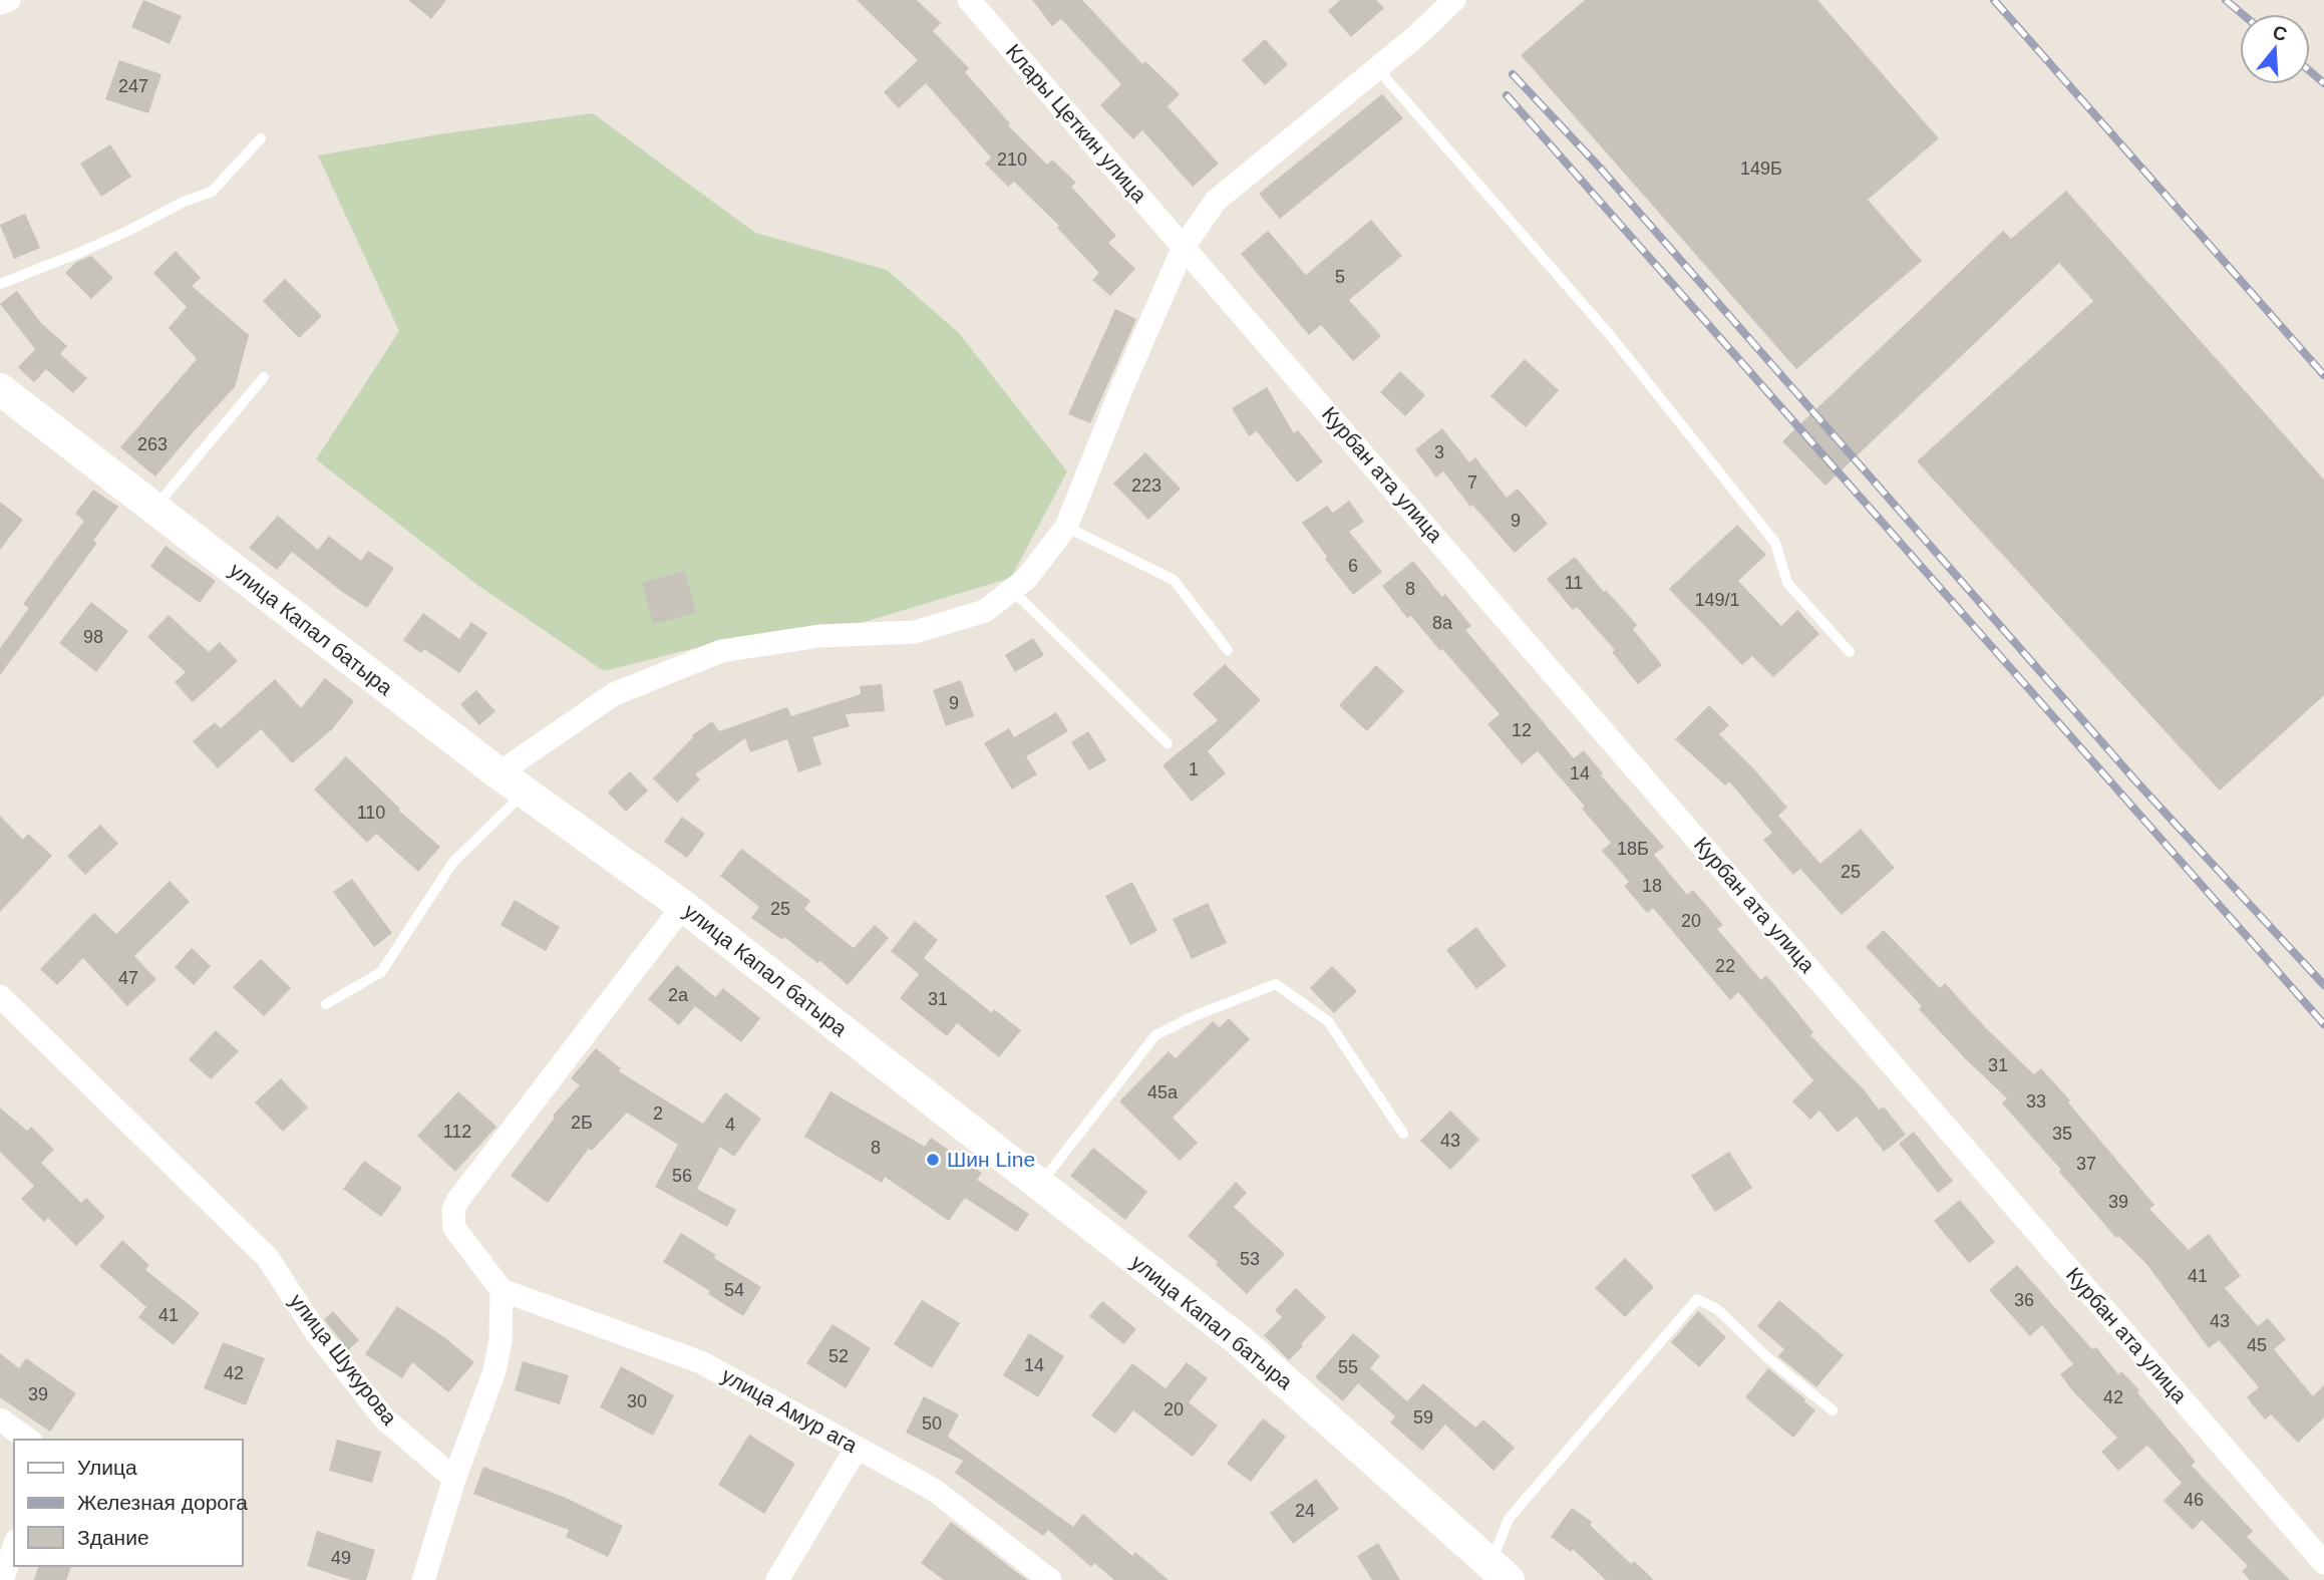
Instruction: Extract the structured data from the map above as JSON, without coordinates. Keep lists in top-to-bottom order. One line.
{"streets":{"main road":["улица Капал батыра"],"street":["Клары Цеткин улица","Курбан ата улица","улица Шукурова","улица Амур ага"]},"crossings":[["Клары Цеткин улица","Курбан ата улица"]],"places":["Шин Line"],"house_numbers":["247","210","149Б","5","263","3","7","223","9","6","11","8","149/1","8а","98","9","12","1","14","110","18Б","25","18","25","20","22","47","2а","31","31","45а","33","2","2Б","4","112","35","43","8","37","56","39","53","41","54","36","41","43","45","52","14","55","42","39","42","30","20","59","50","46","24","49"],"legend":["Улица","Железная дорога","Здание"],"north":"top"}
